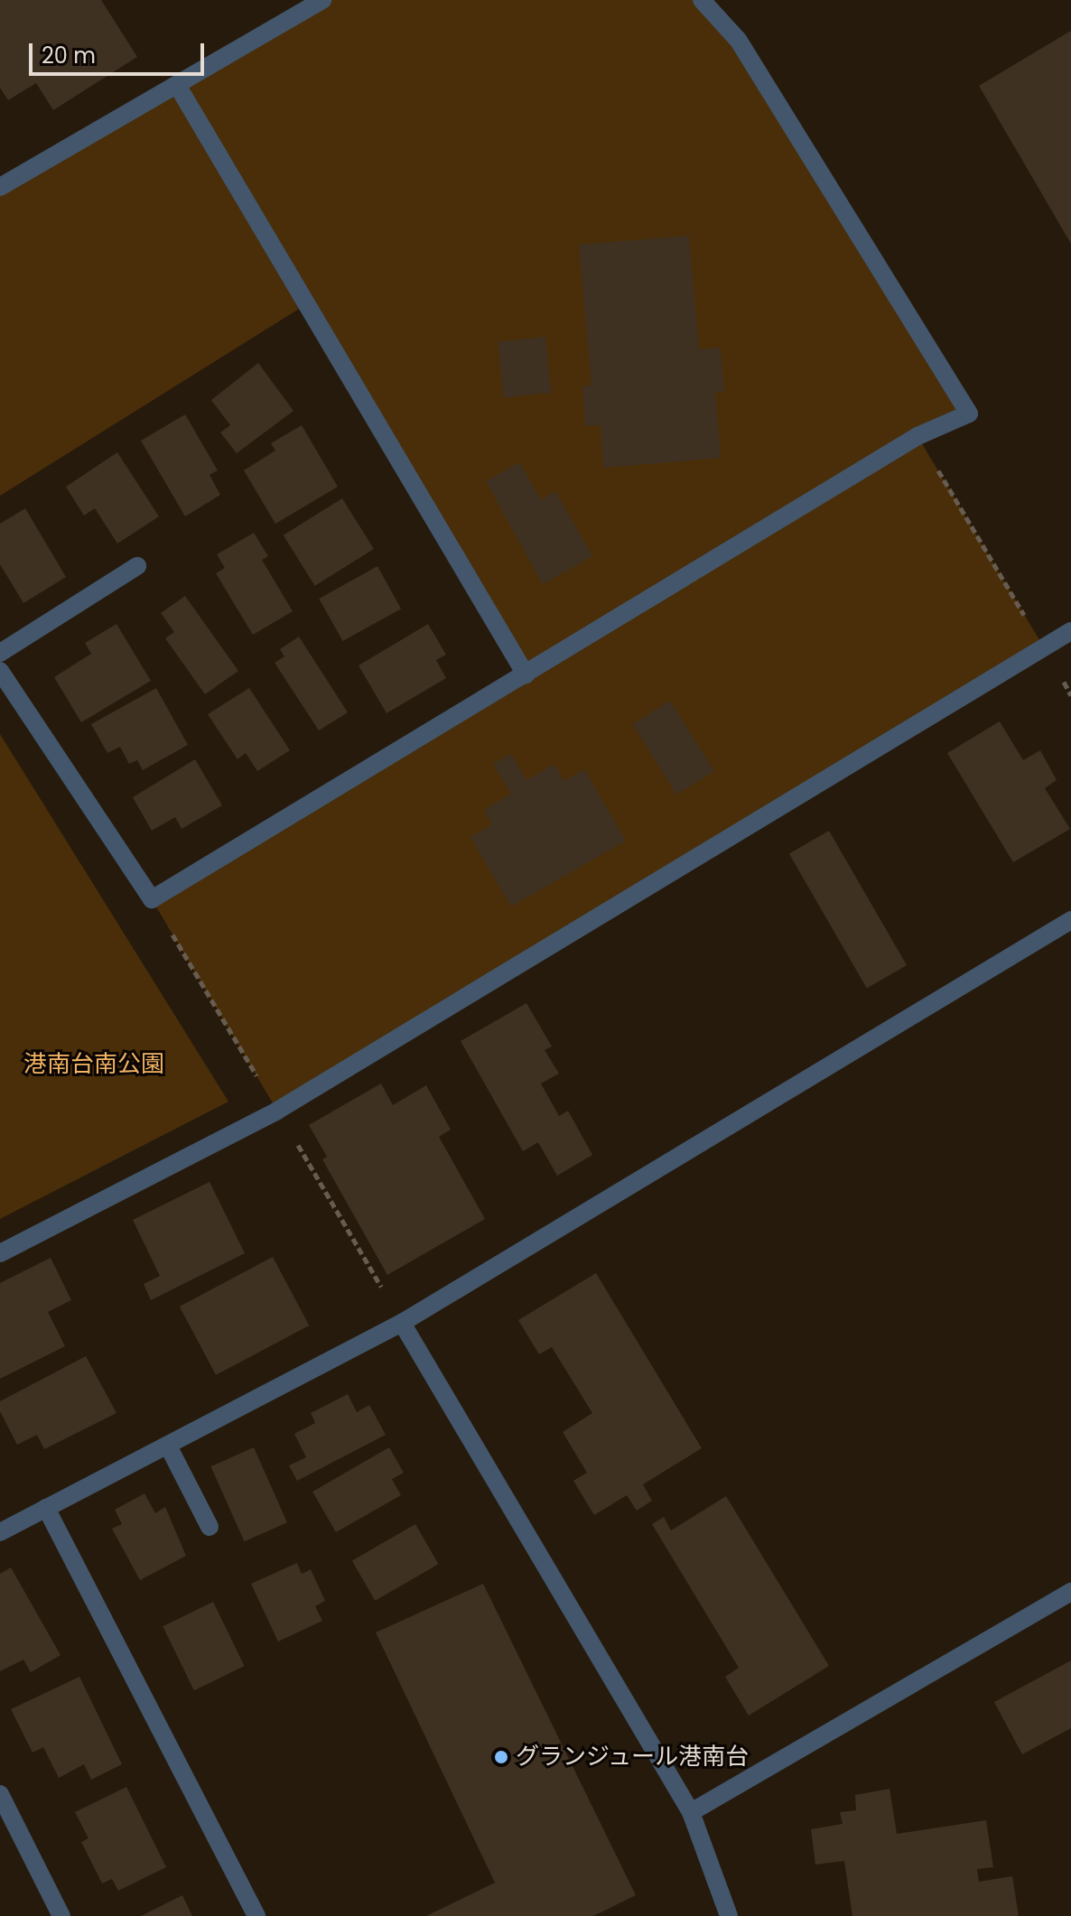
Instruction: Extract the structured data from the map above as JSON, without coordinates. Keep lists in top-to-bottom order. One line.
{"parks":["港南台南公園"],"places":["グランジュール港南台"],"scale_bar":"20 m"}
